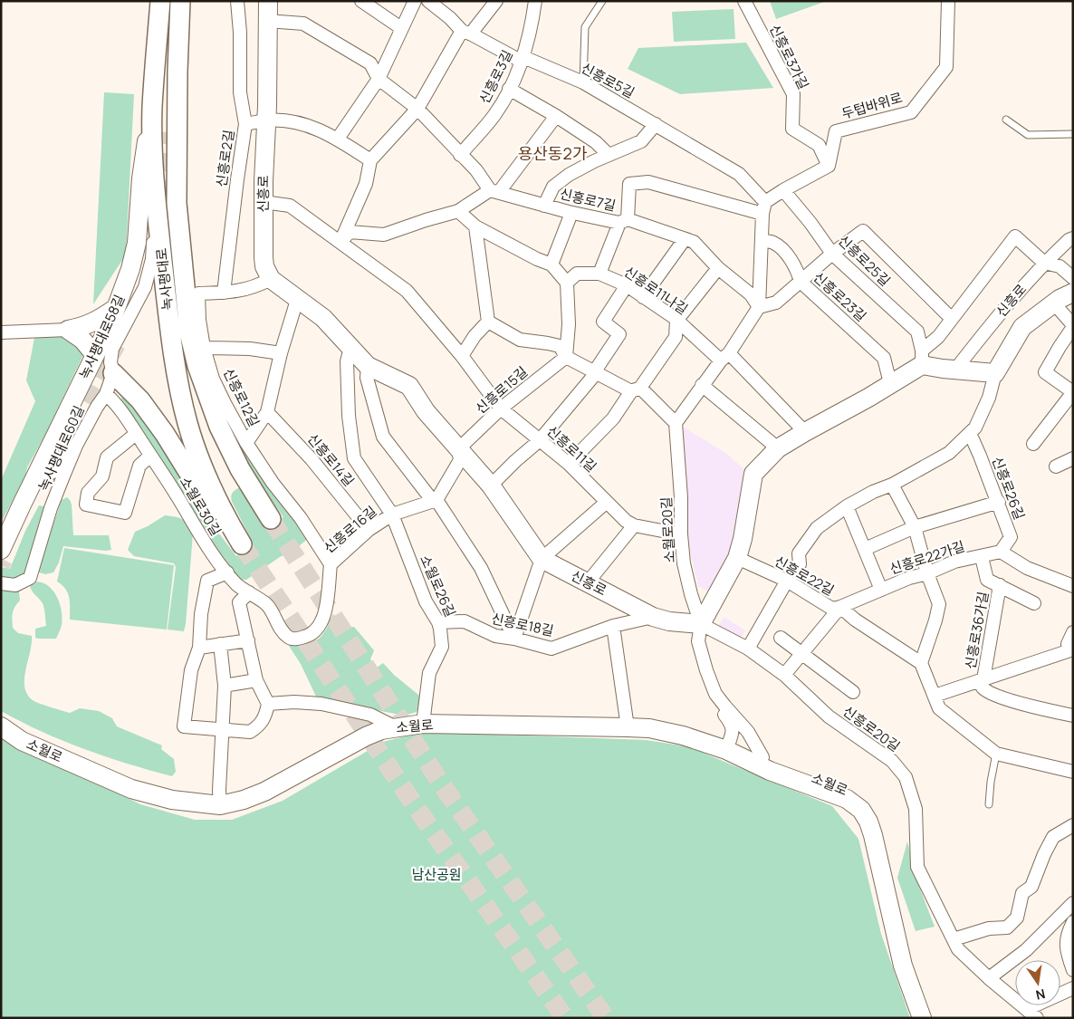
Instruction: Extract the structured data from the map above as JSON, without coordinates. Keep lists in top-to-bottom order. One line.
{"streets":{"main road":["신흥로","녹사평대로","녹사평대로58길","소월로"],"street":["신흥로3가길","신흥로3길","신흥로5길","두텁바위로","신흥로2길","신흥로7길","신흥로25길","신흥로11나길","신흥로23길","신흥로15길","신흥로12길","녹사평대로60길","신흥로11길","신흥로14길","신흥로26길","소월로30길","신흥로16길","소월로20길","신흥로22가길","신흥로22길","소월로26길","신흥로18길","신흥로36가길","신흥로20길"]},"crossings":[["신흥로3가길","두텁바위로"],["신흥로3길","신흥로5길"],["신흥로2길","신흥로12길"],["신흥로","신흥로15길"],["신흥로","신흥로12길"],["신흥로","신흥로11길"],["신흥로","소월로20길"],["신흥로","신흥로18길"],["신흥로","신흥로20길"],["녹사평대로","녹사평대로58길"],["녹사평대로","신흥로12길"],["녹사평대로","녹사평대로60길"],["신흥로15길","신흥로11길"],["신흥로12길","신흥로16길"],["녹사평대로60길","소월로30길"],["신흥로11길","소월로20길"],["신흥로14길","신흥로16길"],["신흥로26길","신흥로22가길"],["소월로30길","신흥로16길"],["신흥로16길","소월로26길"],["소월로20길","소월로"],["소월로20길","신흥로20길"],["신흥로22가길","신흥로22길"],["신흥로22가길","신흥로36가길"],["소월로26길","신흥로18길"],["소월로26길","소월로"]],"districts":["용산동2가"],"parks":["남산공원"],"north":"bottom"}
